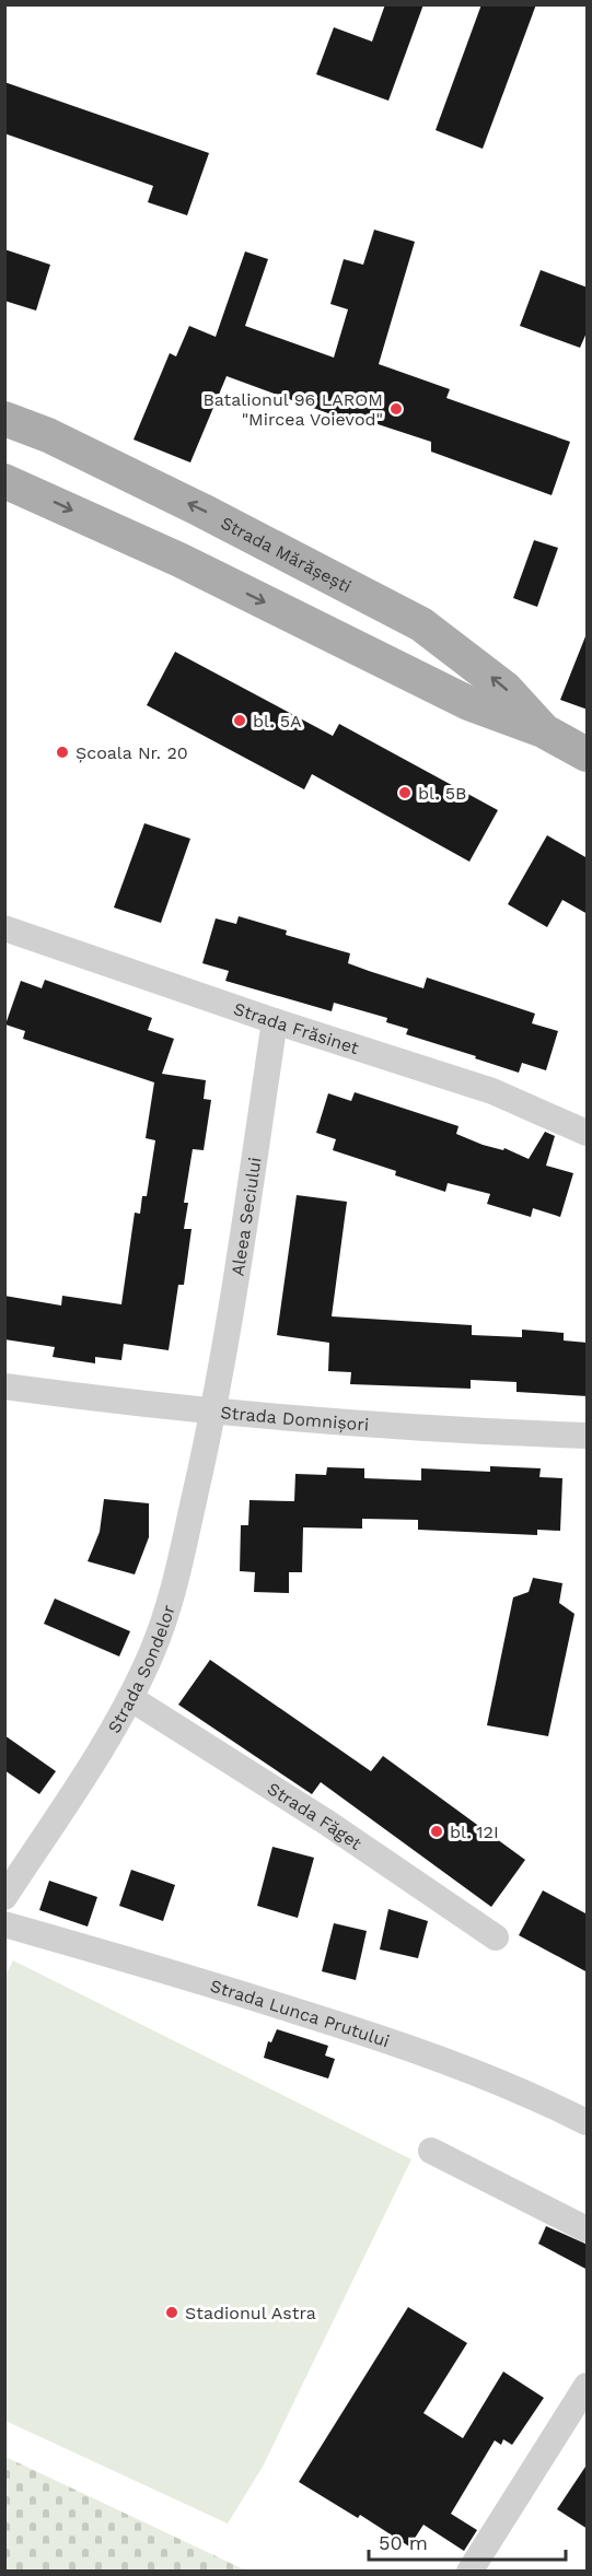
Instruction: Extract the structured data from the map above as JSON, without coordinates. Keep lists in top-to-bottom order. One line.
{"streets":{"main road":["Strada Mărășești"],"street":["Strada Frăsinet","Aleea Seciului","Strada Domnișori","Strada Sondelor","Strada Făget","Strada Lunca Prutului"]},"crossings":[["Strada Frăsinet","Aleea Seciului"],["Aleea Seciului","Strada Domnișori"],["Aleea Seciului","Strada Sondelor"],["Strada Domnișori","Strada Sondelor"],["Strada Sondelor","Strada Făget"]],"places":["Batalionul 96 LAROM \"Mircea Voievod\"","bl. 5A","Școala Nr. 20","bl. 5B","bl. 12I","Stadionul Astra"],"scale_bar":"50 m"}
